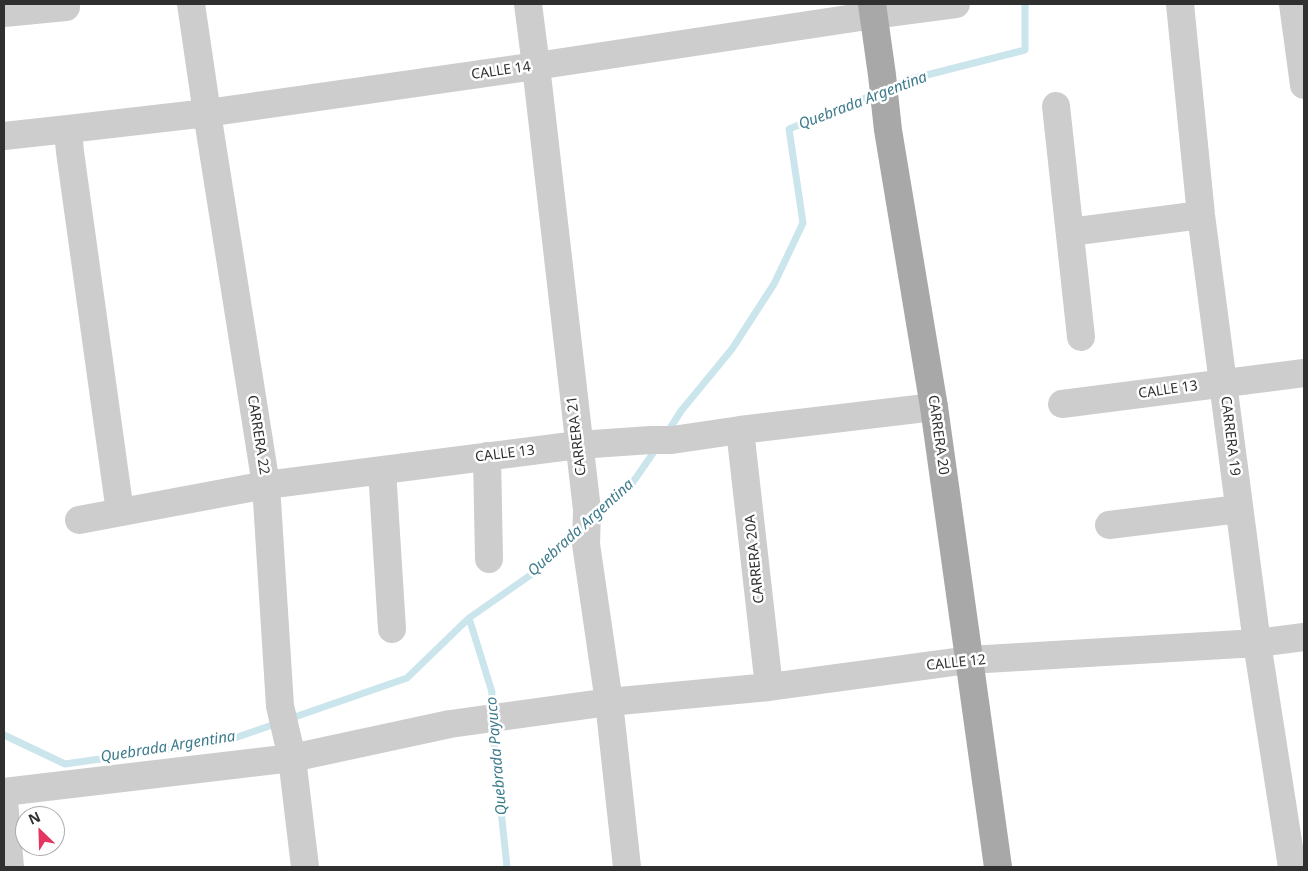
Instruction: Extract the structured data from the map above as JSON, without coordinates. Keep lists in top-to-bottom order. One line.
{"streets":{"main road":["CARRERA 20"],"street":["CALLE 14","CALLE 13","CARRERA 22","CARRERA 21","CARRERA 19","CARRERA 20A","CALLE 12"]},"crossings":[["CALLE 14","CARRERA 22"],["CALLE 14","CARRERA 20"],["CALLE 14","CARRERA 21"],["CALLE 13","CARRERA 22"],["CALLE 13","CARRERA 20"],["CALLE 13","CARRERA 21"],["CALLE 13","CARRERA 19"],["CALLE 13","CARRERA 20A"],["CARRERA 22","CALLE 12"],["CARRERA 20","CALLE 12"],["CARRERA 21","CALLE 12"],["CARRERA 19","CALLE 12"],["CARRERA 20A","CALLE 12"]],"water":["Quebrada Argentina","Quebrada Payuco"],"north":"top left"}
